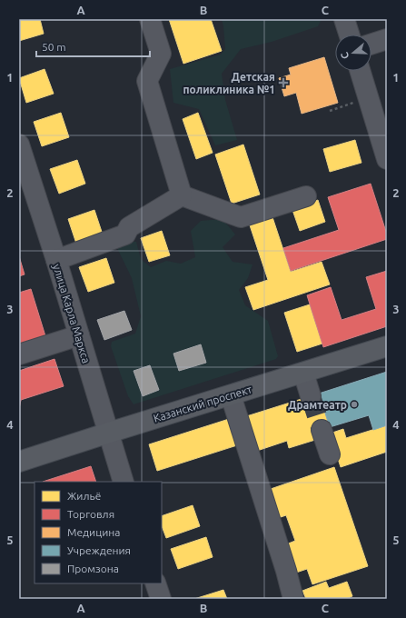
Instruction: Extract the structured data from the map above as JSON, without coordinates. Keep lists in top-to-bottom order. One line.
{"streets":{"main road":["Казанский проспект"],"street":["улица Карла Маркса"]},"crossings":[["улица Карла Маркса","Казанский проспект"]],"places":{"health":["Детская поликлиника №1"],"other":["Драмтеатр"]},"legend":["Жильё","Торговля","Медицина","Учреждения","Промзона"],"scale_bar":"50 m","north":"left","grid":{"columns":["A","B","C"],"rows":["1","2","3","4","5"]}}
